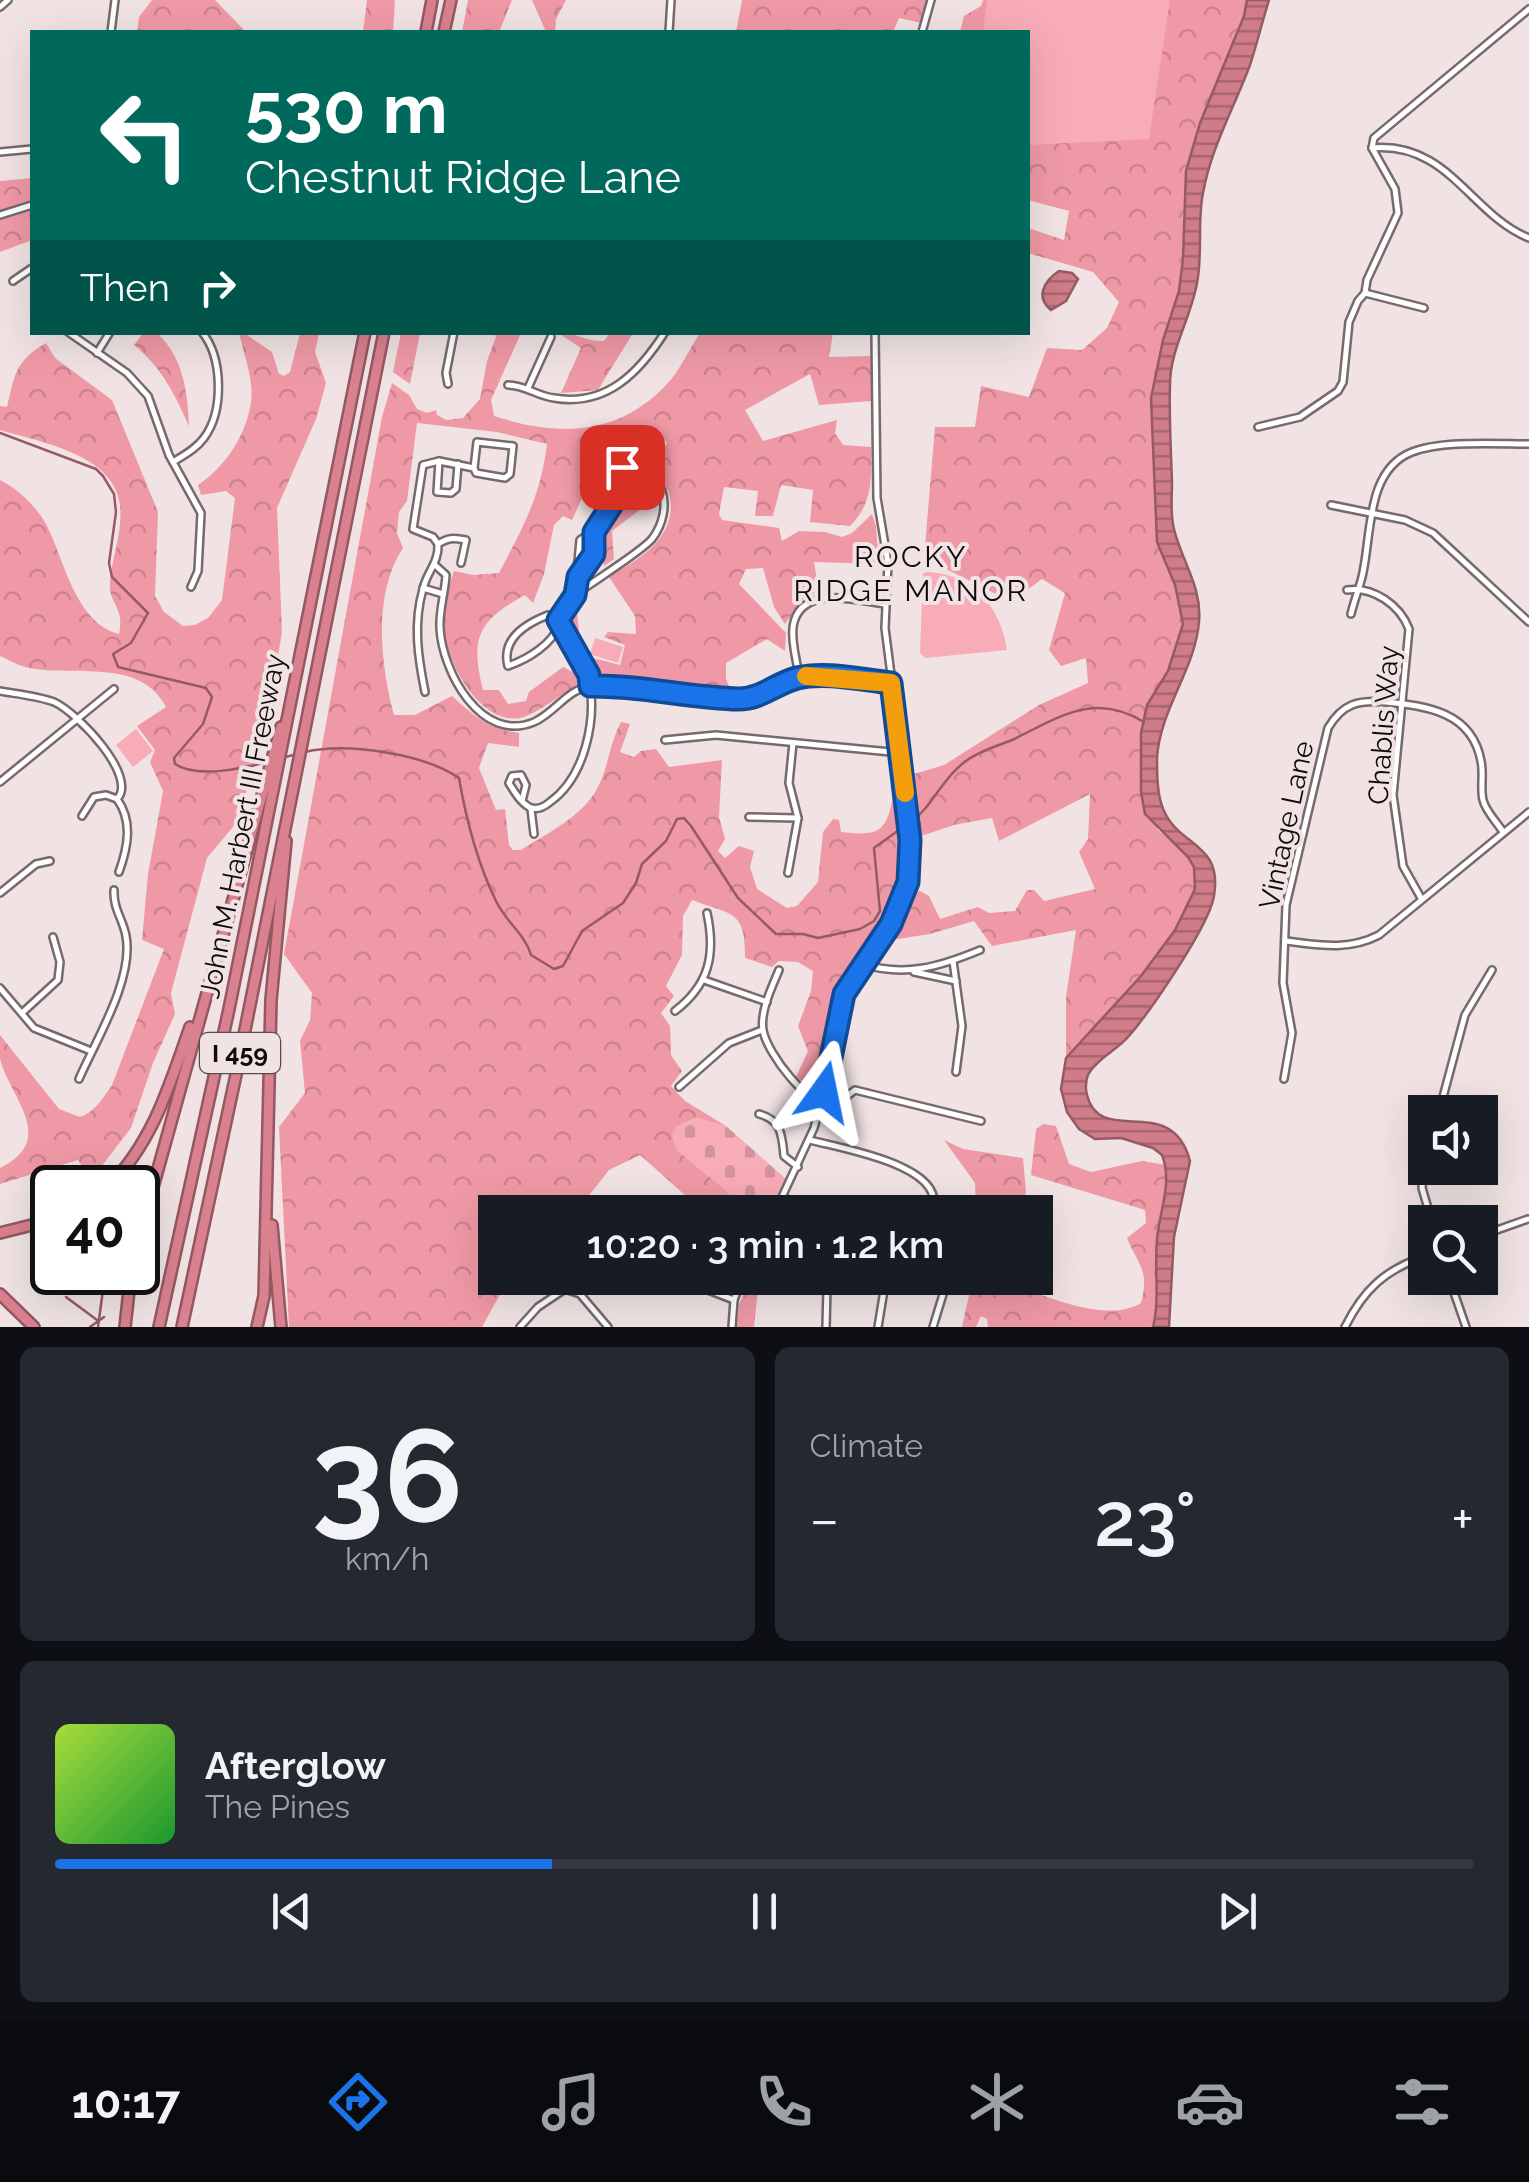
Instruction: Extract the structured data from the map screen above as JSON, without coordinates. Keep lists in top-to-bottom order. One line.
{"streets":{"highway":["John M. Harbert III Freeway","I 459"],"street":["Chablis Way","Vintage Lane"]},"crossings":[["Chablis Way","Vintage Lane"]],"districts":["ROCKY RIDGE MANOR"],"page":{"turn":["530 m","Chestnut Ridge Lane"],"then":"Then","limit":"40","trip":"10:20 · 3 min · 1.2 km","tile":[["36","km/h"],"Climate"],"heat":["−","23°","+"],"song":["Afterglow","The Pines"],"tabs":"10:17"}}
